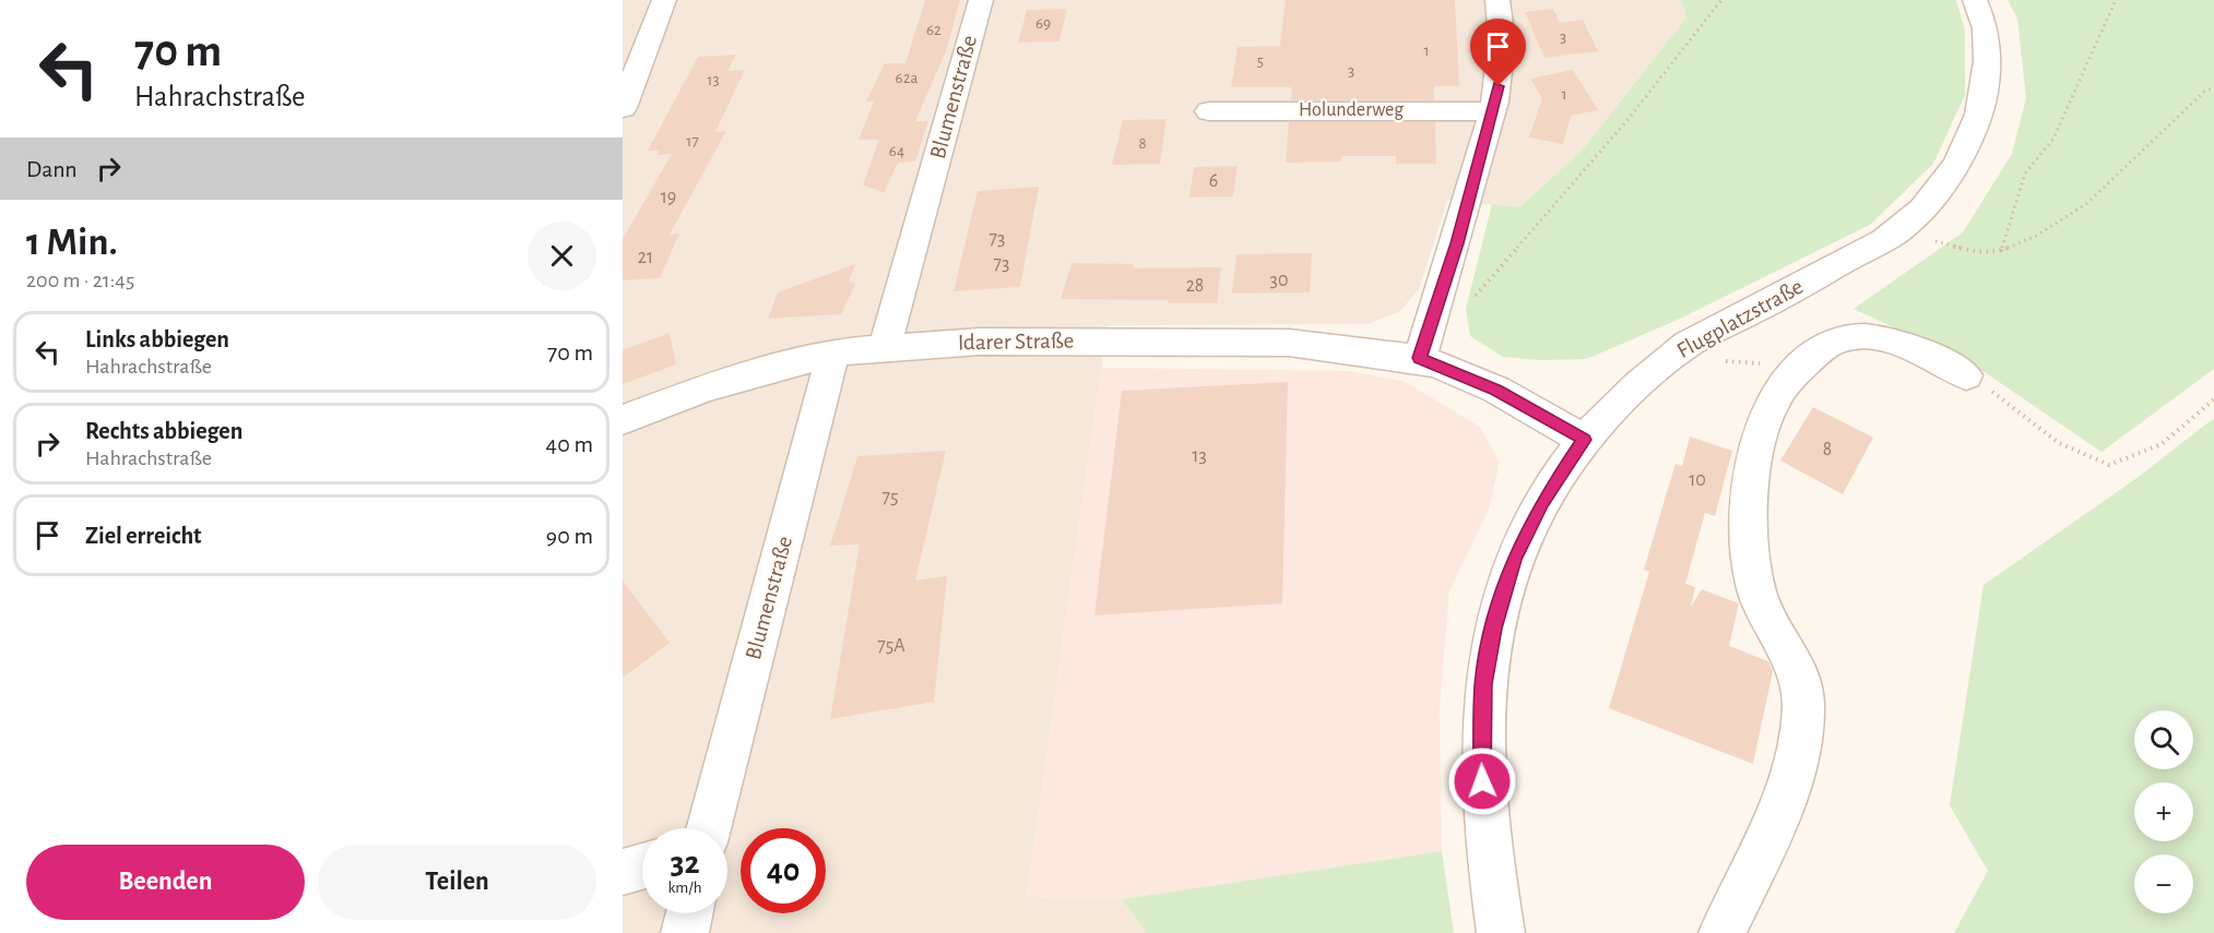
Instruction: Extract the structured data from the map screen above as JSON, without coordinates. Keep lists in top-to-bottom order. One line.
{"streets":{"street":["Blumenstraße","Holunderweg","Flugplatzstraße","Idarer Straße"]},"crossings":[["Blumenstraße","Idarer Straße"],["Flugplatzstraße","Idarer Straße"]],"house_numbers":["69","62","3","1","5","3","62a","13","1","17","8","64","6","19","73","21","73","30","28","8","13","10","75","75A"],"page":{"turn":["70 m","Hahrachstraße"],"then":"Dann","heading":["1 Min.","200 m · 21:45"],"list":[{"name":"Links abbiegen","note":"Hahrachstraße","value":"70 m"},{"name":"Rechts abbiegen","note":"Hahrachstraße","value":"40 m"},{"name":"Ziel erreicht","value":"90 m"}],"map_buttons":["+","−"],"speed":"32 km/h","limit":"40","buttons":["Beenden","Teilen"]}}
